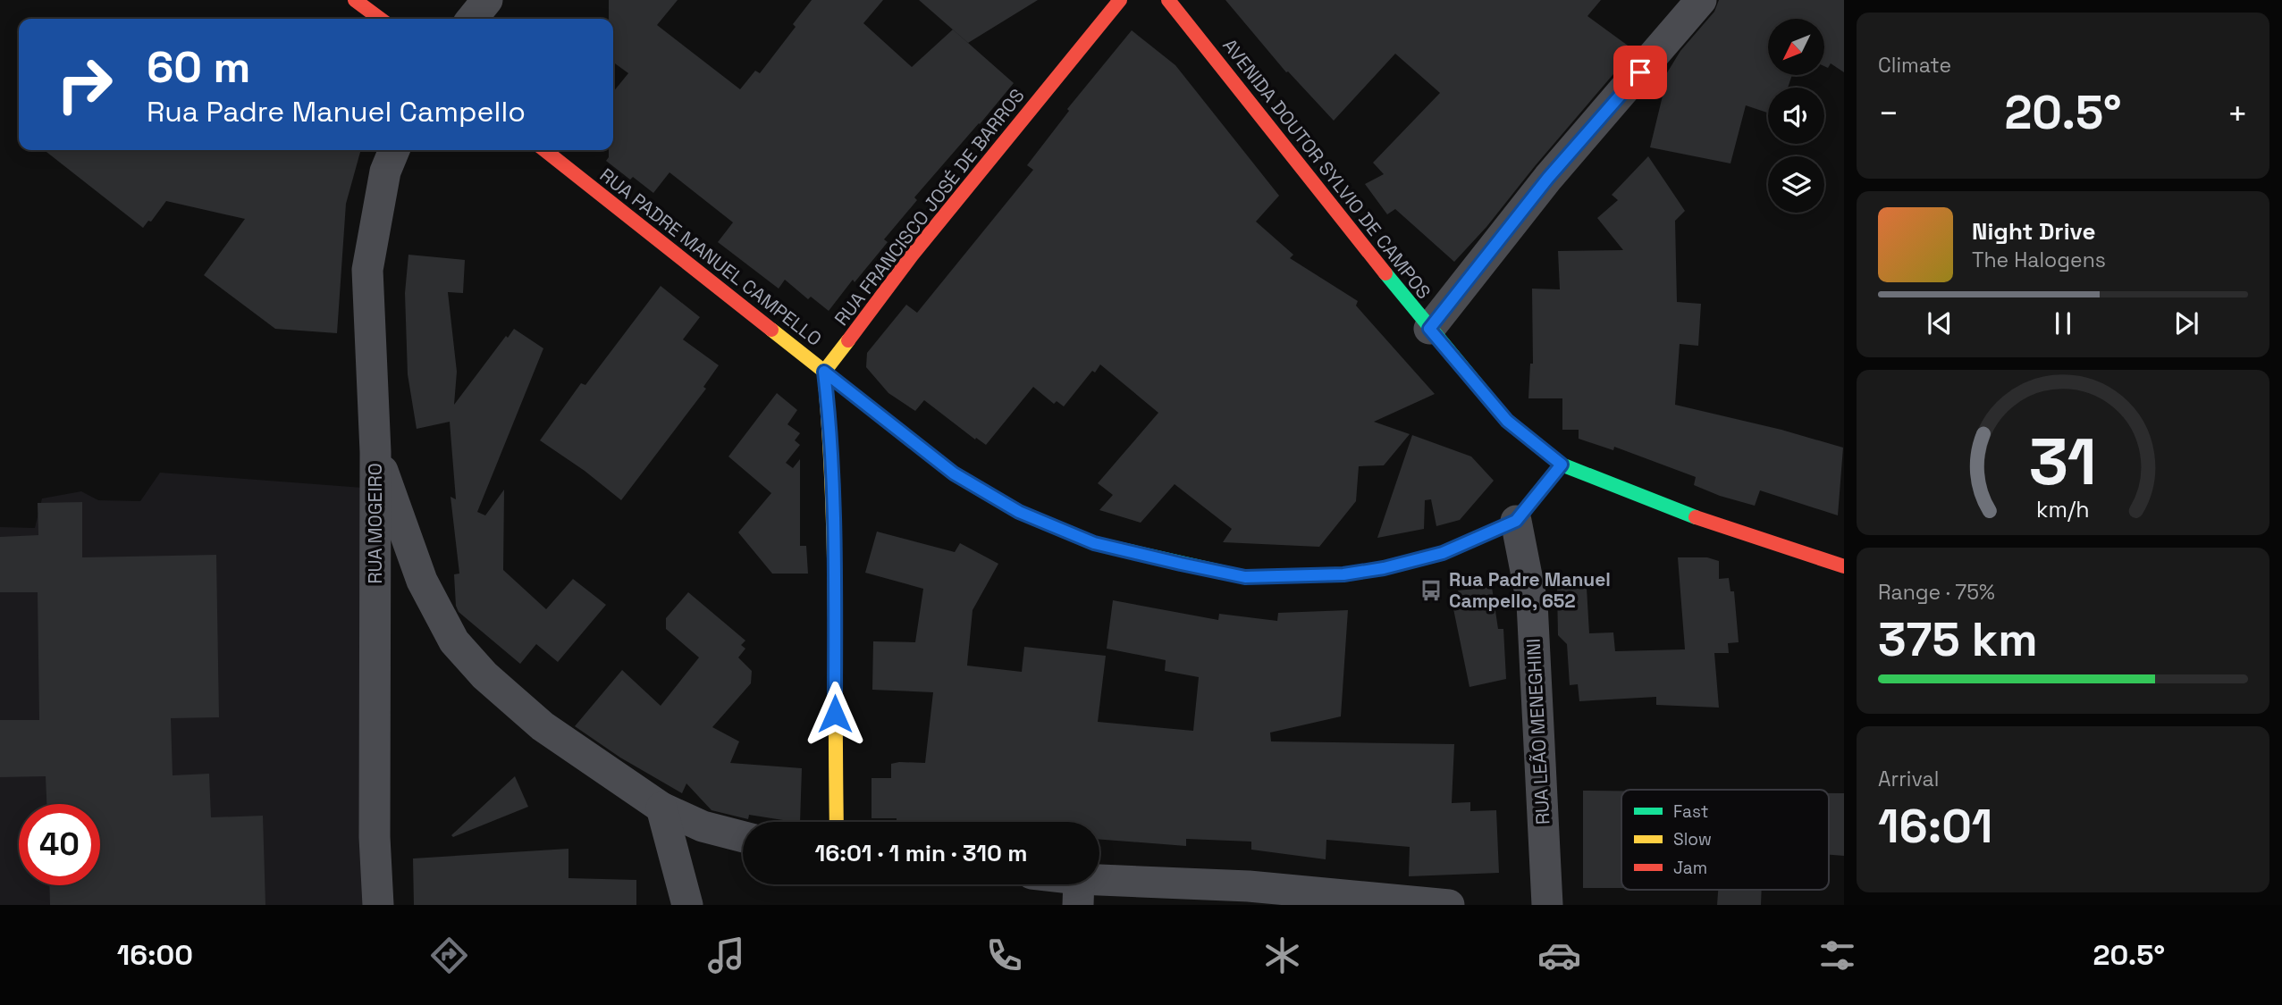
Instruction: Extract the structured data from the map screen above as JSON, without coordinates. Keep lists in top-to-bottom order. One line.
{"streets":{"main road":["AVENIDA DOUTOR SYLVIO DE CAMPOS","RUA FRANCISCO JOSÉ DE BARROS","RUA PADRE MANUEL CAMPELLO"],"street":["RUA MOGEIRO","RUA LEÃO MENEGHINI"]},"crossings":[["RUA FRANCISCO JOSÉ DE BARROS","RUA PADRE MANUEL CAMPELLO"],["RUA PADRE MANUEL CAMPELLO","RUA LEÃO MENEGHINI"]],"places":{"bus stop":["Rua Padre Manuel Campello, 652"]},"legend":["Fast","Slow","Jam"],"north":"bottom left","page":{"tile":["Climate",["Range · 75%","375 km"],["Arrival","16:01"]],"turn":["60 m","Rua Padre Manuel Campello"],"heat":["−","20.5°","+"],"song":["Night Drive","The Halogens"],"limit":"40","trip":"16:01 · 1 min · 310 m","tabs":["16:00","20.5°"],"gauge":["31","km/h"]}}
